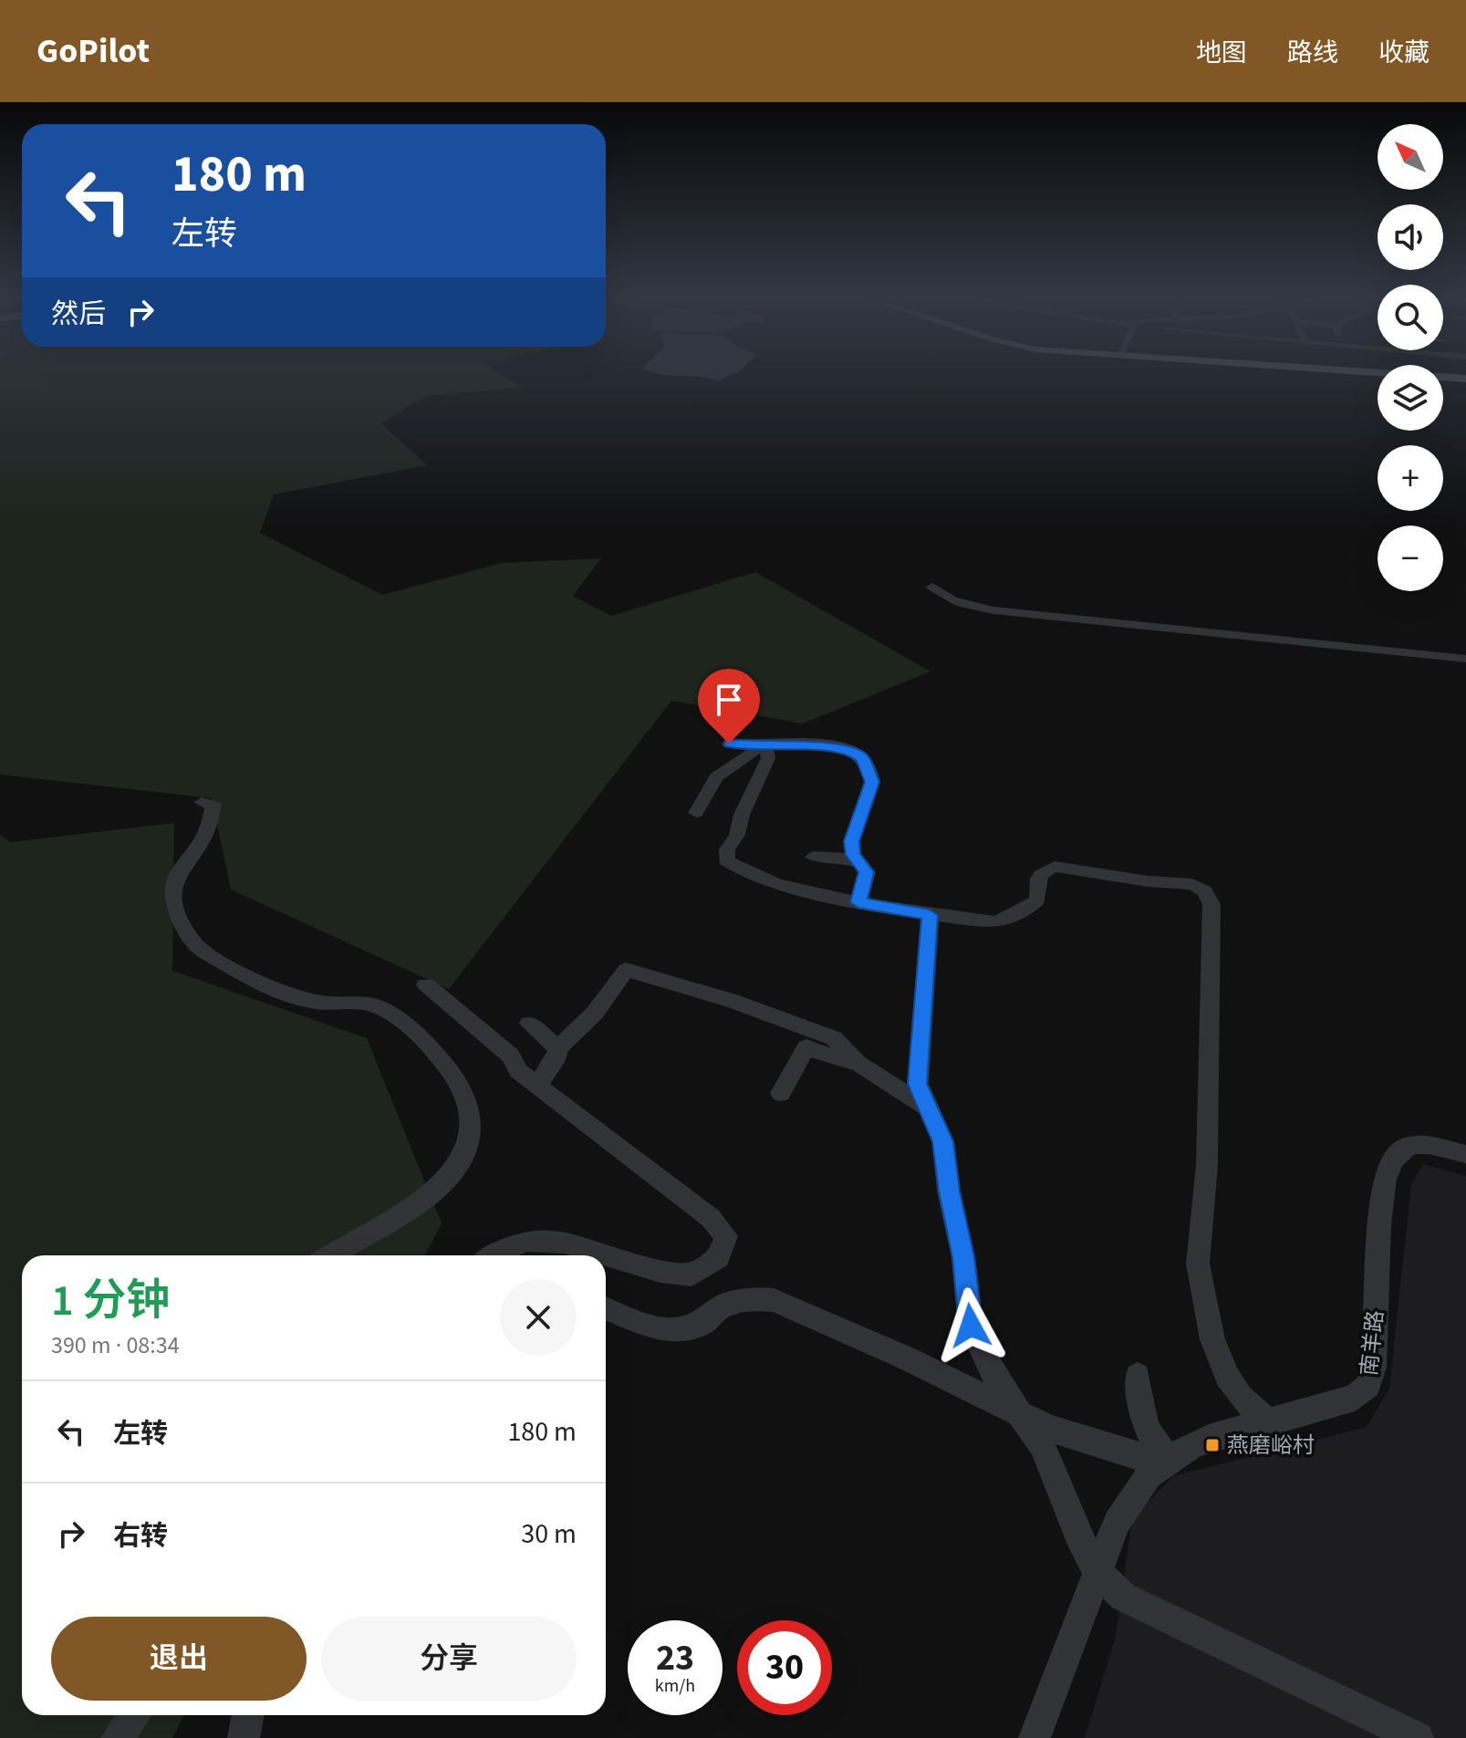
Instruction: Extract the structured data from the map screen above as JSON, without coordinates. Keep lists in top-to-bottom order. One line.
{"streets":{"street":["南羊路"]},"places":{"transit":["燕磨峪村"]},"north":"top left","page":{"header":"GoPilot","nav":["地图","路线","收藏"],"map_buttons":["+","−"],"turn":["180 m","左转"],"then":"然后","heading":["1 分钟","390 m · 08:34"],"list":[{"name":"左转","value":"180 m"},{"name":"右转","value":"30 m"}],"buttons":["退出","分享"],"speed":"23 km/h","limit":"30"}}
